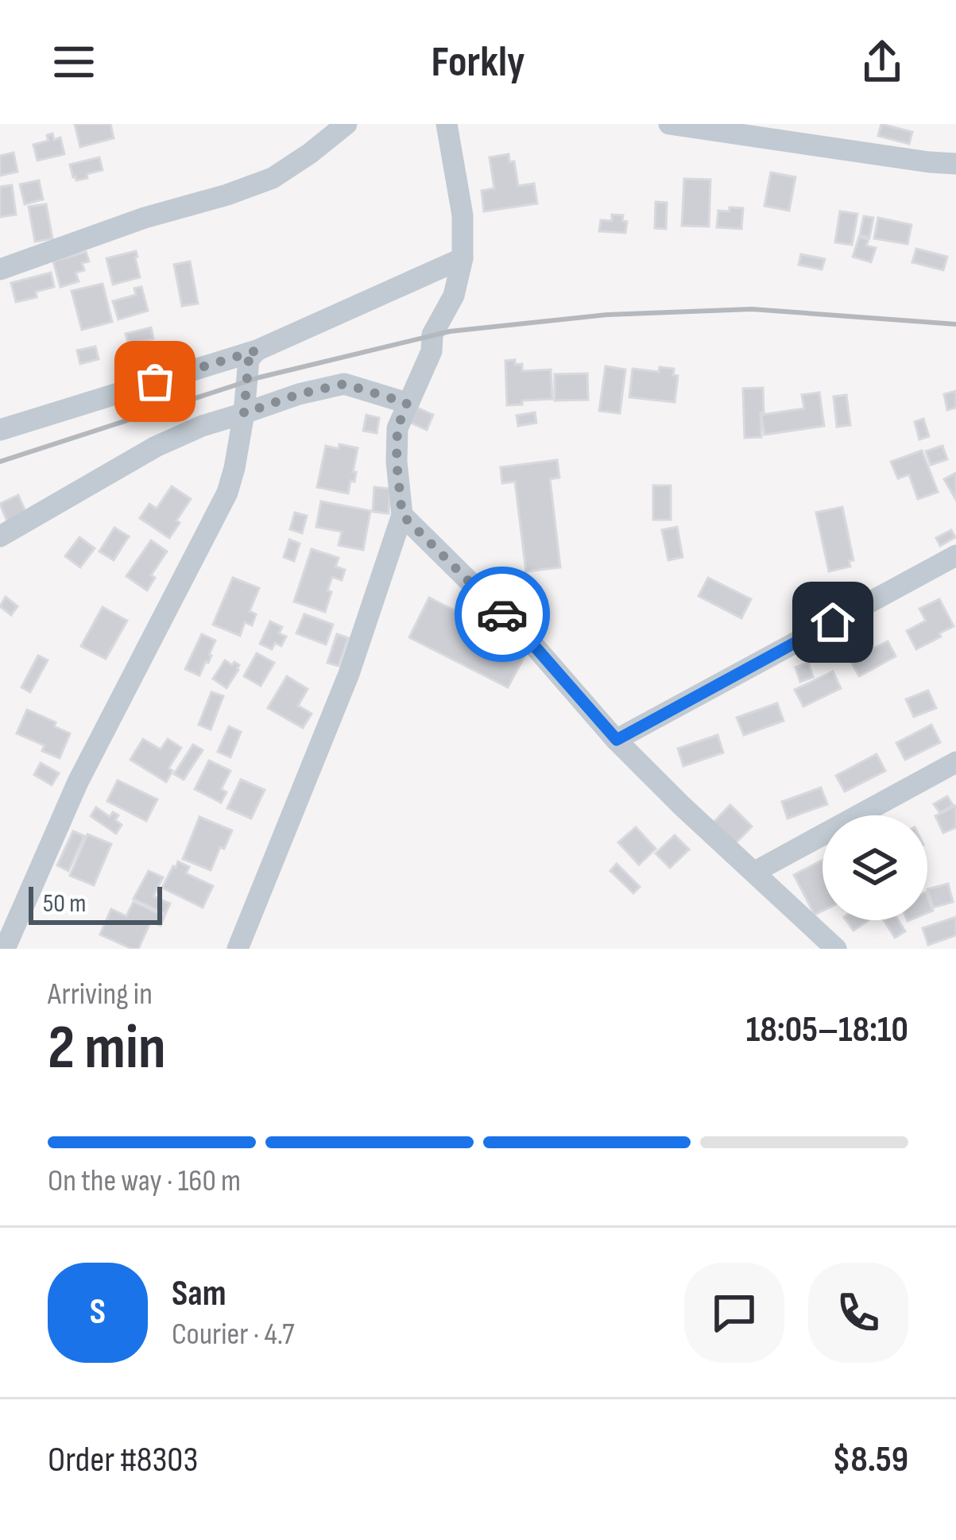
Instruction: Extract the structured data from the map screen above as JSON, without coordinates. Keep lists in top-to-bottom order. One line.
{"scale_bar":"50 m","page":{"header":"Forkly","scale":"50 m","heading":["2 min","Arriving in","18:05–18:10"],"panel":["Sam","Courier · 4.7","Order #8303","$8.59"],"bar":"On the way · 160 m","round":"S"}}
